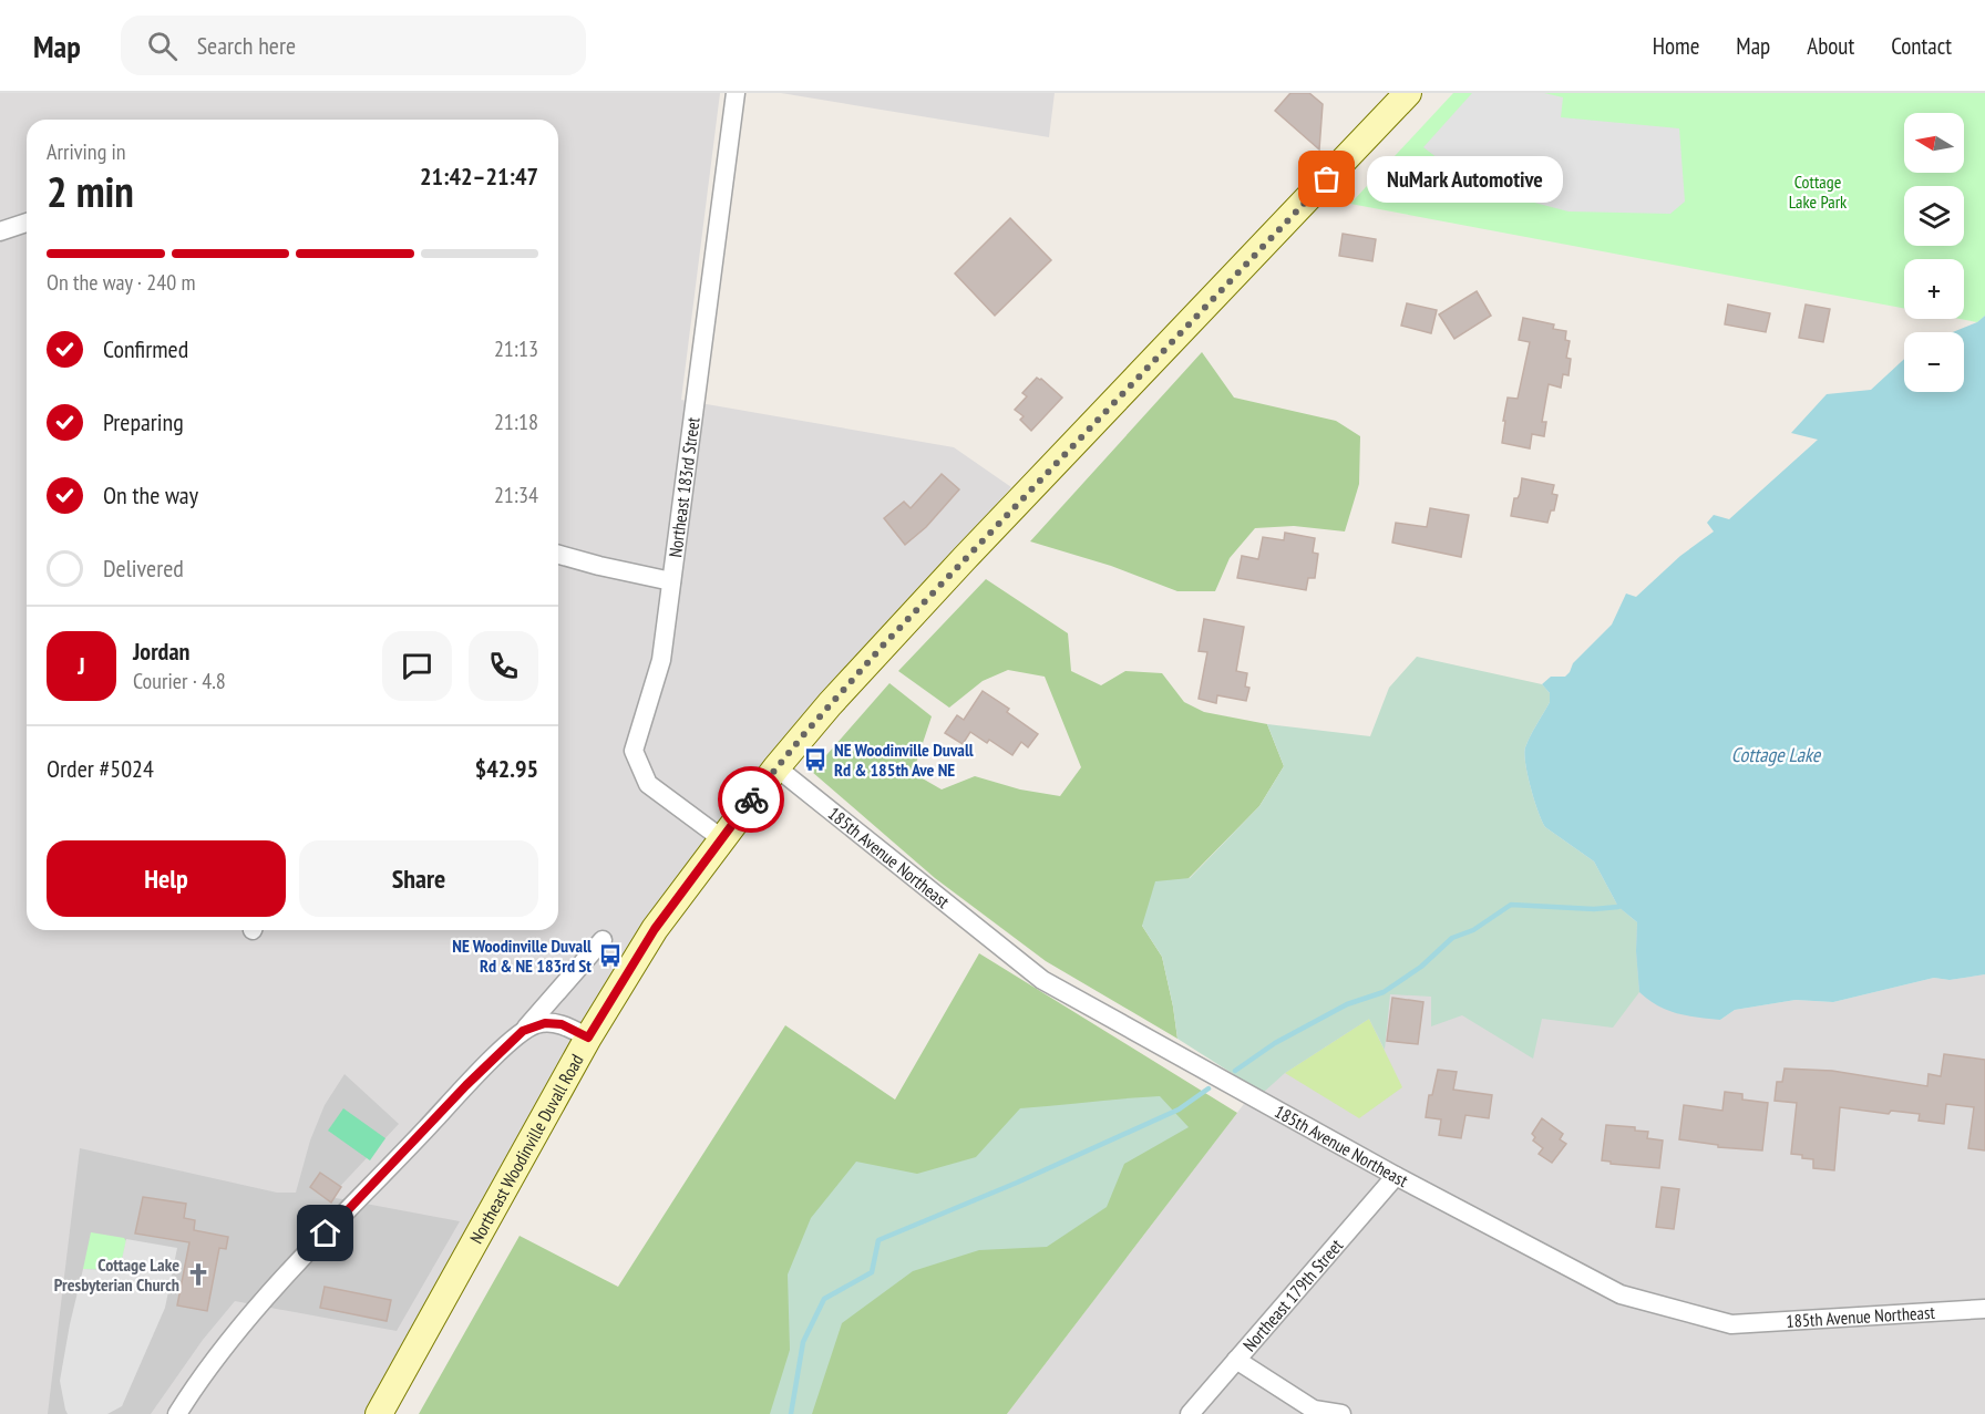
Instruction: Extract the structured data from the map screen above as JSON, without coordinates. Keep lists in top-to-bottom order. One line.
{"streets":{"main road":["Northeast Woodinville Duvall Road"],"street":["Northeast 183rd Street","185th Avenue Northeast","Northeast 179th Street"]},"crossings":[["Northeast 183rd Street","Northeast Woodinville Duvall Road"],["185th Avenue Northeast","Northeast Woodinville Duvall Road"],["185th Avenue Northeast","Northeast 179th Street"]],"water":["Cottage Lake"],"parks":["Cottage Lake Park"],"places":{"other":["NuMark Automotive"],"bus stop":["NE Woodinville Duvall Rd & 185th Ave NE","NE Woodinville Duvall Rd & NE 183rd St"],"church":["Cottage Lake Presbyterian Church"]},"north":"left","page":{"header":"Map","search":"Search here","nav":["Home","Map","About","Contact"],"map_buttons":["+","−"],"heading":["2 min","Arriving in","21:42–21:47"],"panel":["Jordan","Courier · 4.8","Order #5024","$42.95"],"bubble":"NuMark Automotive","bar":"On the way · 240 m","list":[["Confirmed","21:13"],["Preparing","21:18"],["On the way","21:34"],"Delivered"],"round":"J","buttons":["Help","Share"]}}
